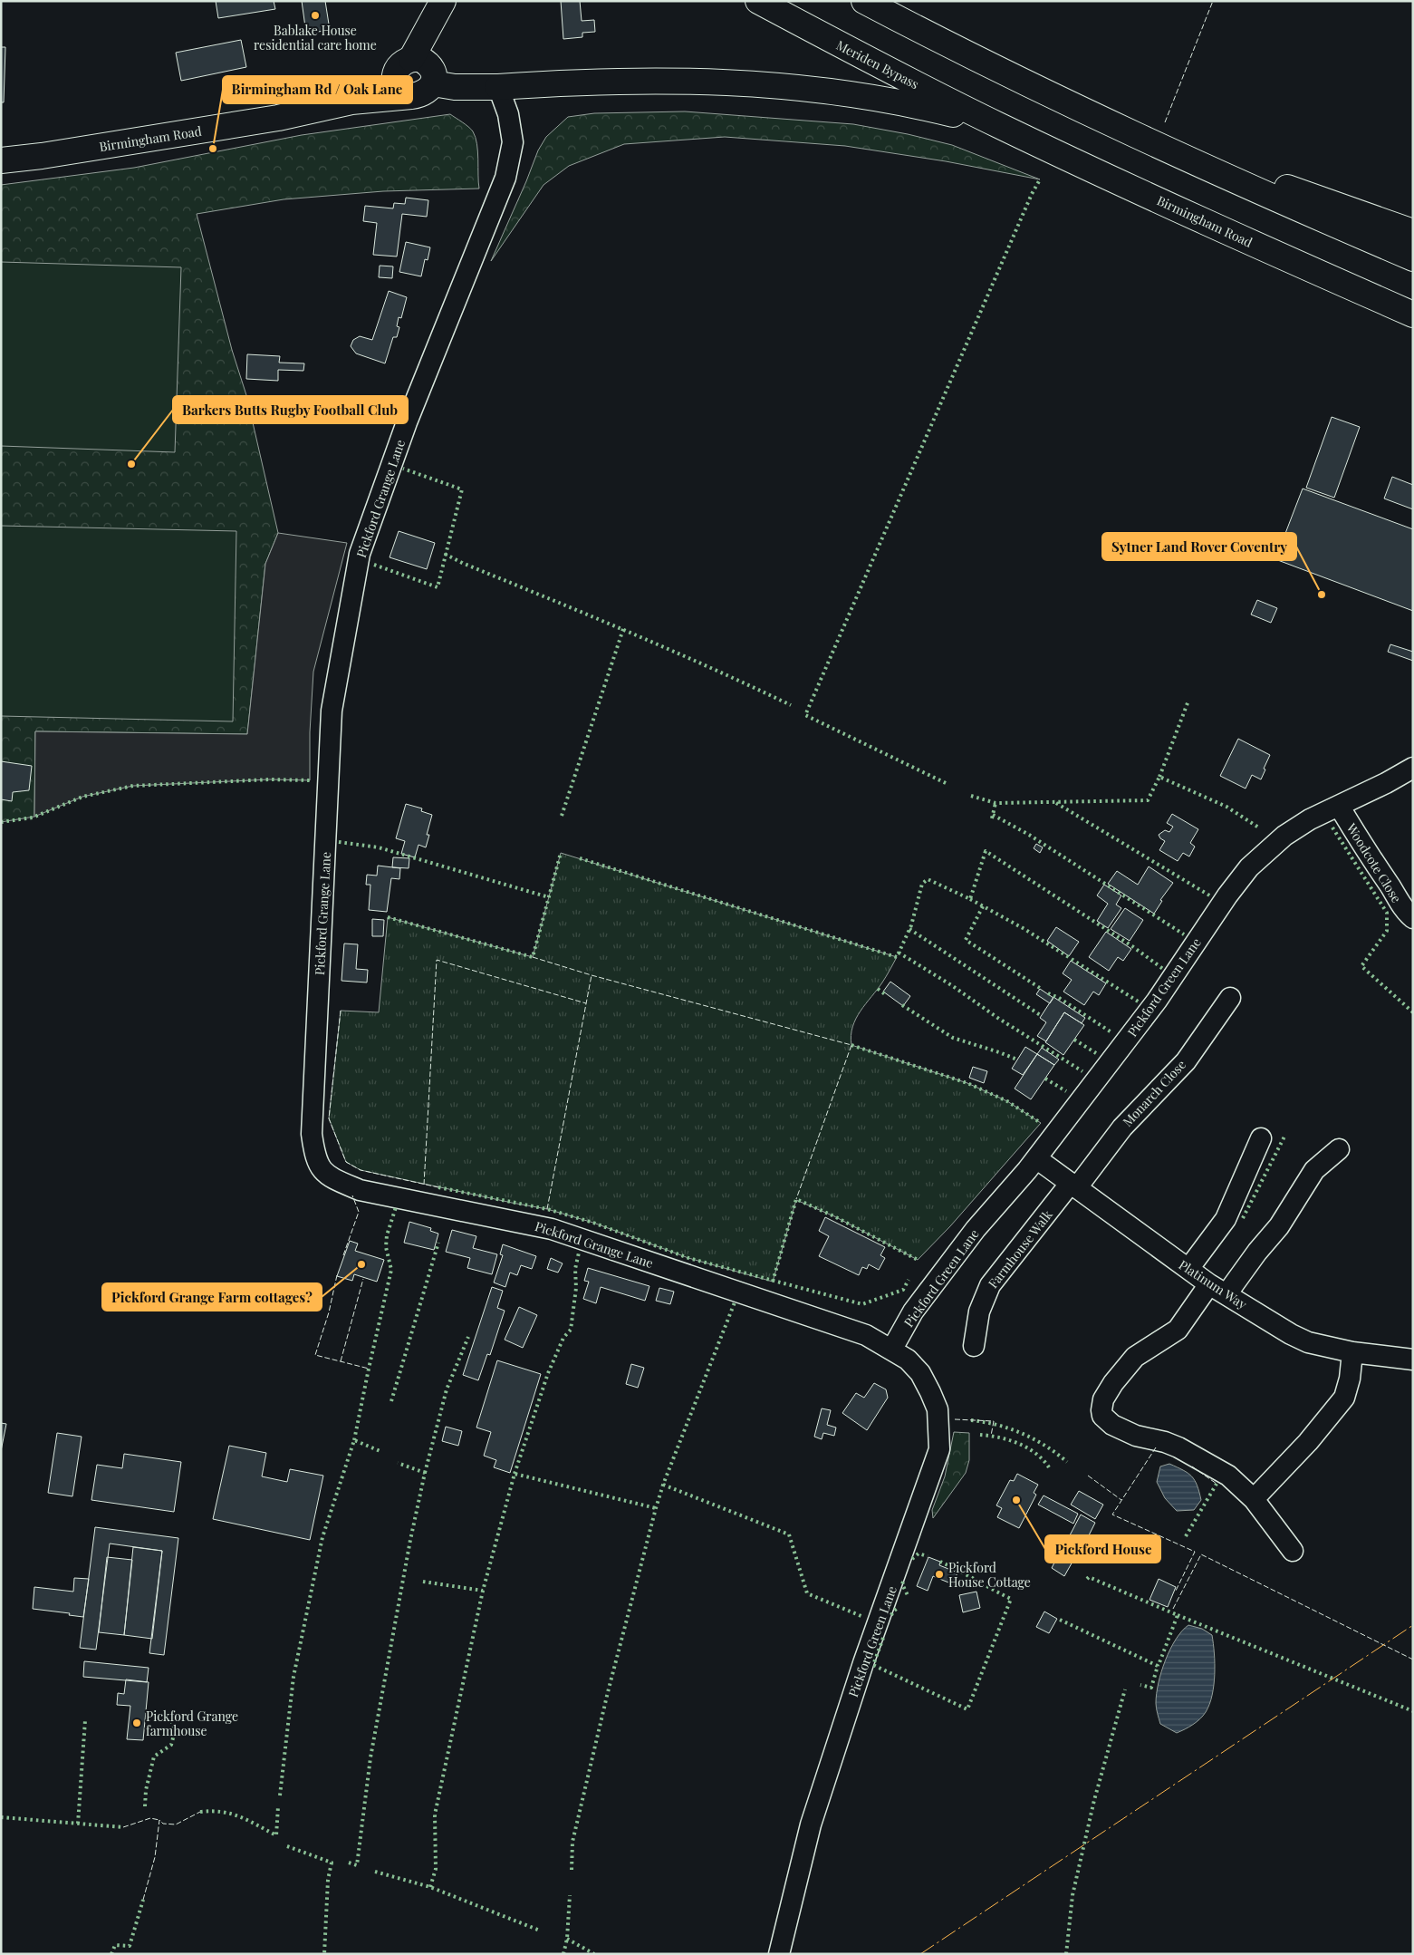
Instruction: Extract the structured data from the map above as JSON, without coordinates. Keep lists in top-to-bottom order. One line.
{"streets":{"main road":["Meriden Bypass","Birmingham Road"],"street":["Pickford Grange Lane","Woodcote Close","Pickford Green Lane","Monarch Close","Farmhouse Walk","Platinum Way"]},"crossings":[["Meriden Bypass","Birmingham Road"],["Pickford Grange Lane","Pickford Green Lane"],["Woodcote Close","Pickford Green Lane"],["Pickford Green Lane","Platinum Way"],["Monarch Close","Farmhouse Walk"],["Monarch Close","Platinum Way"],["Farmhouse Walk","Platinum Way"]],"places":["Bablake House residential care home","Birmingham Rd / Oak Lane","Barkers Butts Rugby Football Club","Sytner Land Rover Coventry","Pickford Grange Farm cottages?","Pickford House","Pickford House Cottage","Pickford Grange farmhouse"]}
